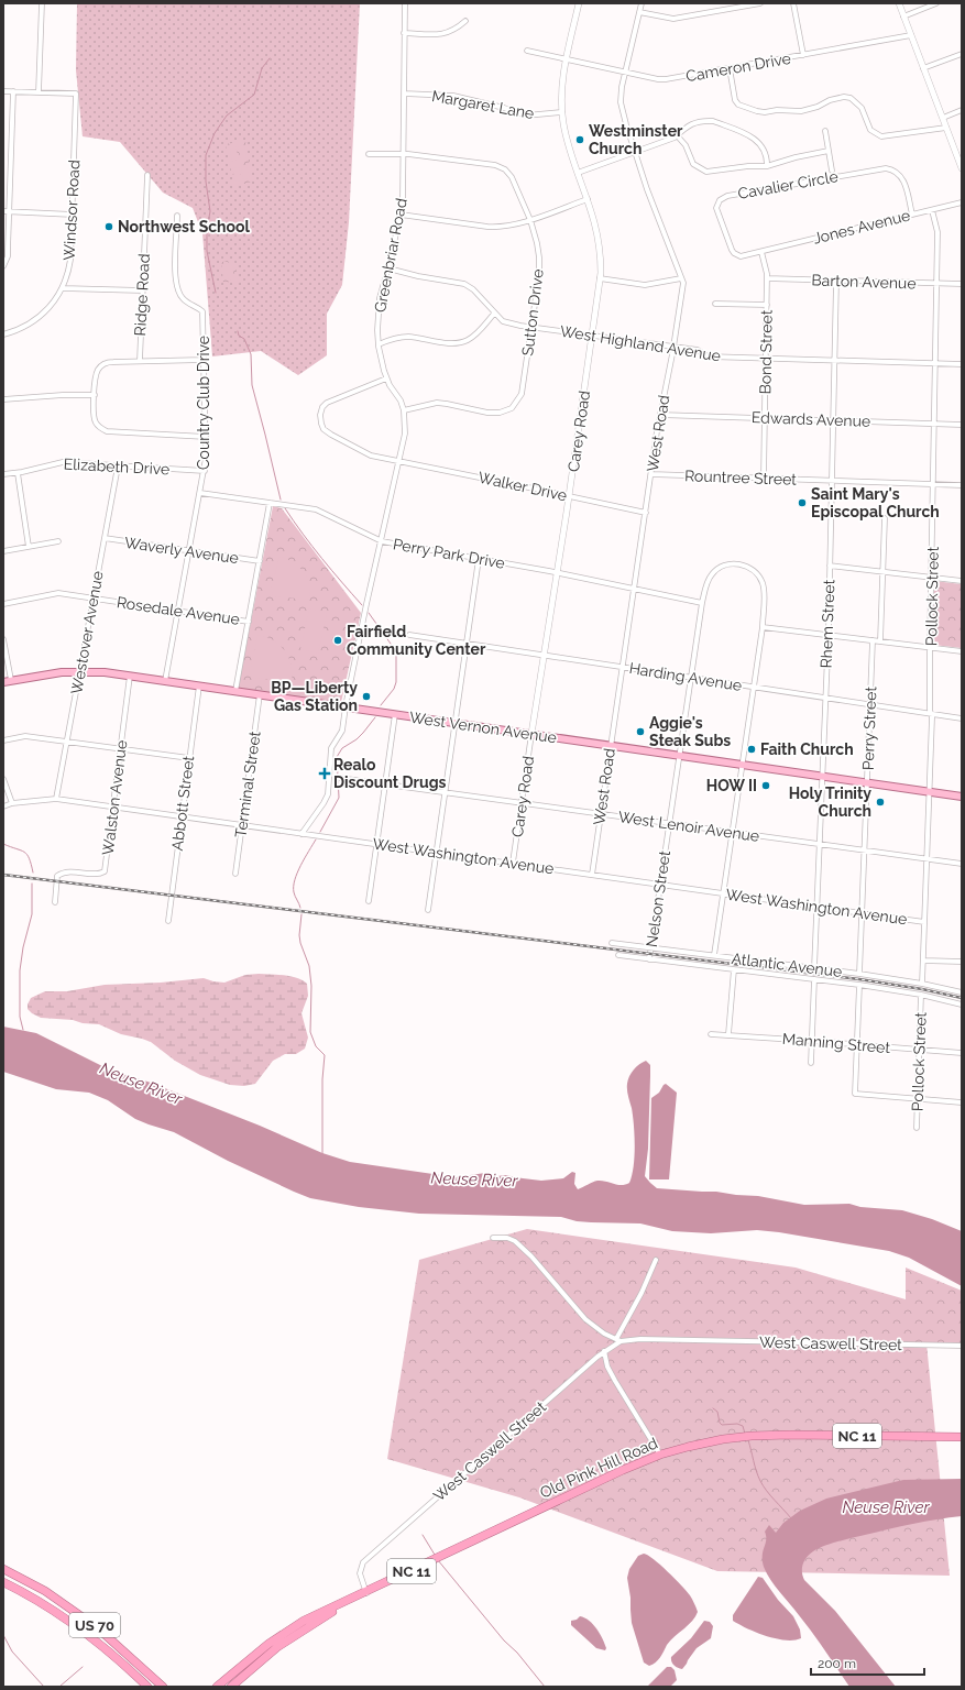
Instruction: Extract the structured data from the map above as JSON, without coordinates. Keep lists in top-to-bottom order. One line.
{"streets":{"highway":["NC 11","Old Pink Hill Road","US 70"],"main road":["West Vernon Avenue"],"street":["Cameron Drive","Margaret Lane","Cavalier Circle","Windsor Road","Jones Avenue","Greenbriar Road","Barton Avenue","Ridge Road","Sutton Drive","West Highland Avenue","Bond Street","Country Club Drive","Edwards Avenue","Carey Road","West Road","Elizabeth Drive","Rountree Street","Walker Drive","Waverly Avenue","Perry Park Drive","Pollock Street","Rosedale Avenue","Rhem Street","Westover Avenue","Harding Avenue","Perry Street","Terminal Street","Walston Avenue","Abbott Street","West Lenoir Avenue","West Washington Avenue","Nelson Street","Atlantic Avenue","Manning Street","West Caswell Street"]},"crossings":[["Cameron Drive","Carey Road"],["Cameron Drive","West Road"],["Margaret Lane","Greenbriar Road"],["Margaret Lane","Carey Road"],["Cavalier Circle","Jones Avenue"],["Cavalier Circle","Bond Street"],["Jones Avenue","Bond Street"],["Jones Avenue","Pollock Street"],["Greenbriar Road","Sutton Drive"],["Greenbriar Road","West Highland Avenue"],["Greenbriar Road","Walker Drive"],["Barton Avenue","Bond Street"],["Barton Avenue","Pollock Street"],["Barton Avenue","Rhem Street"],["Sutton Drive","West Highland Avenue"],["West Highland Avenue","Bond Street"],["West Highland Avenue","Carey Road"],["West Highland Avenue","West Road"],["West Highland Avenue","Pollock Street"],["West Highland Avenue","Rhem Street"],["Bond Street","Edwards Avenue"],["Bond Street","Rountree Street"],["Country Club Drive","Elizabeth Drive"],["Country Club Drive","Waverly Avenue"],["Country Club Drive","Perry Park Drive"],["Country Club Drive","Rosedale Avenue"],["Country Club Drive","West Vernon Avenue"],["Edwards Avenue","West Road"],["Edwards Avenue","Pollock Street"],["Edwards Avenue","Rhem Street"],["Carey Road","Walker Drive"],["Carey Road","Perry Park Drive"],["Carey Road","Harding Avenue"],["Carey Road","West Vernon Avenue"],["Carey Road","West Lenoir Avenue"],["Carey Road","West Washington Avenue"],["West Road","Rountree Street"],["West Road","Walker Drive"],["West Road","Perry Park Drive"],["West Road","Harding Avenue"],["West Road","West Vernon Avenue"],["West Road","West Lenoir Avenue"],["West Road","West Washington Avenue"],["Elizabeth Drive","Westover Avenue"],["Rountree Street","Pollock Street"],["Rountree Street","Rhem Street"],["Waverly Avenue","Westover Avenue"],["Perry Park Drive","Nelson Street"],["Pollock Street","Harding Avenue"],["Pollock Street","West Vernon Avenue"],["Pollock Street","West Lenoir Avenue"],["Pollock Street","West Washington Avenue"],["Pollock Street","Atlantic Avenue"],["Pollock Street","Manning Street"],["Rosedale Avenue","Westover Avenue"],["Rhem Street","Harding Avenue"],["Rhem Street","West Vernon Avenue"],["Rhem Street","West Lenoir Avenue"],["Rhem Street","West Washington Avenue"],["Rhem Street","Atlantic Avenue"],["Westover Avenue","West Vernon Avenue"],["Westover Avenue","West Washington Avenue"],["Harding Avenue","Perry Street"],["Harding Avenue","Nelson Street"],["West Vernon Avenue","Perry Street"],["West Vernon Avenue","Terminal Street"],["West Vernon Avenue","Walston Avenue"],["West Vernon Avenue","Abbott Street"],["West Vernon Avenue","Nelson Street"],["Perry Street","West Lenoir Avenue"],["Perry Street","West Washington Avenue"],["Perry Street","Atlantic Avenue"],["Terminal Street","West Washington Avenue"],["Walston Avenue","West Washington Avenue"],["Abbott Street","West Washington Avenue"],["West Lenoir Avenue","Nelson Street"],["West Washington Avenue","Nelson Street"],["Nelson Street","Atlantic Avenue"],["West Caswell Street","Old Pink Hill Road"]],"water":["Neuse River"],"places":{"other":["Westminster Church","Northwest School","Saint Mary's Episcopal Church","Fairfield Community Center","BP—Liberty Gas Station","Aggie's Steak Subs","Faith Church","HOW II","Holy Trinity Church"],"health":["Realo Discount Drugs"]},"scale_bar":"200 m"}
